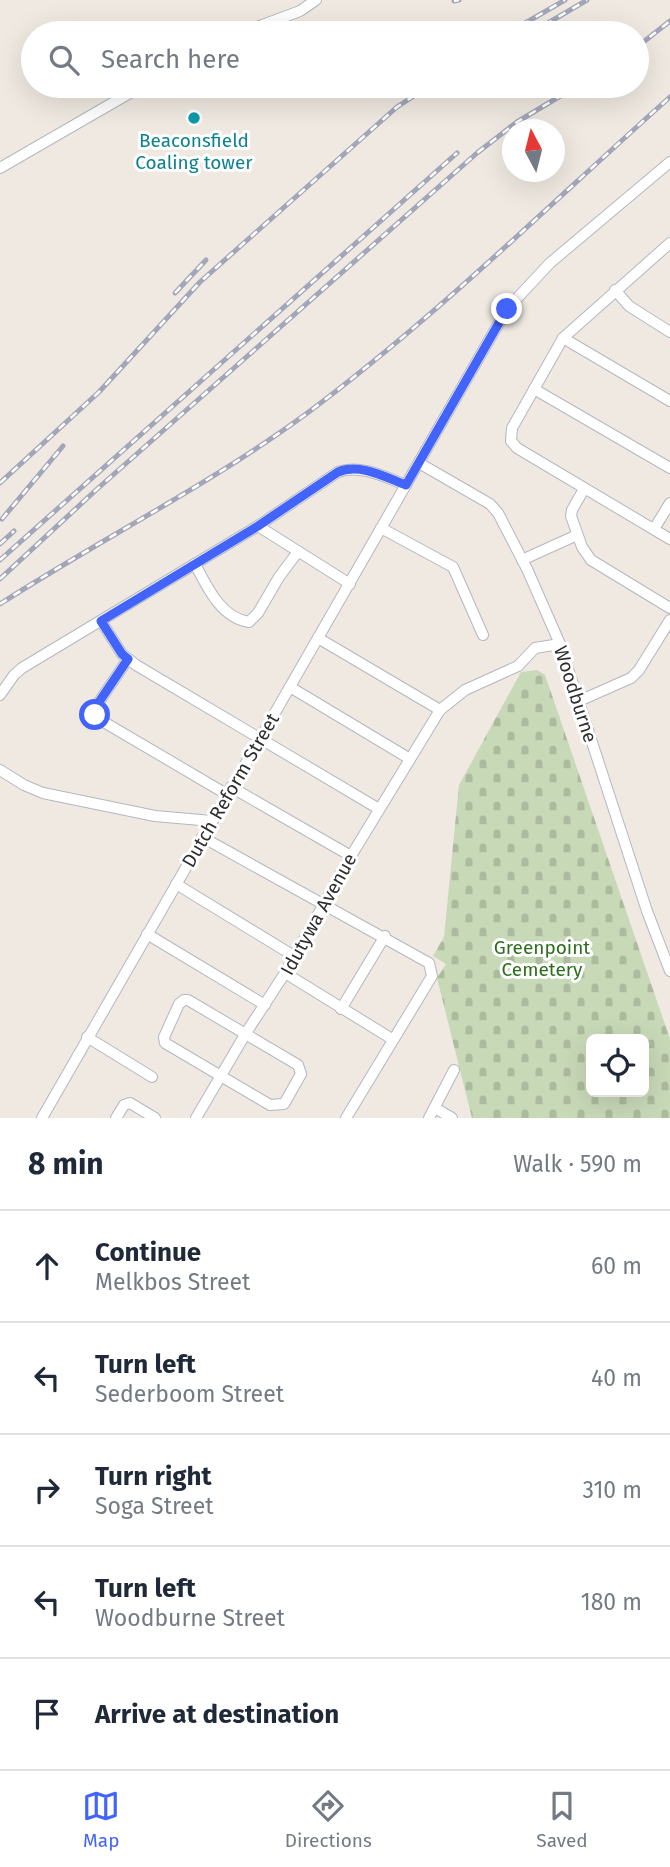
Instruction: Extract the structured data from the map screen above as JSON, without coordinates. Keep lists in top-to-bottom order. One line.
{"streets":{"street":["Woodburne","Dutch Reform Street","Idutywa Avenue"]},"crossings":[["Woodburne","Dutch Reform Street"]],"parks":["Greenpoint Cemetery"],"places":["Beaconsfield Coaling tower"],"north":"top","page":{"search":"Search here","heading":["8 min","Walk · 590 m"],"list":[["Continue","Melkbos Street","60 m"],["Turn left","Sederboom Street","40 m"],["Turn right","Soga Street","310 m"],["Turn left","Woodburne Street","180 m"],"Arrive at destination"],"nav":["Map","Directions","Saved"]}}
